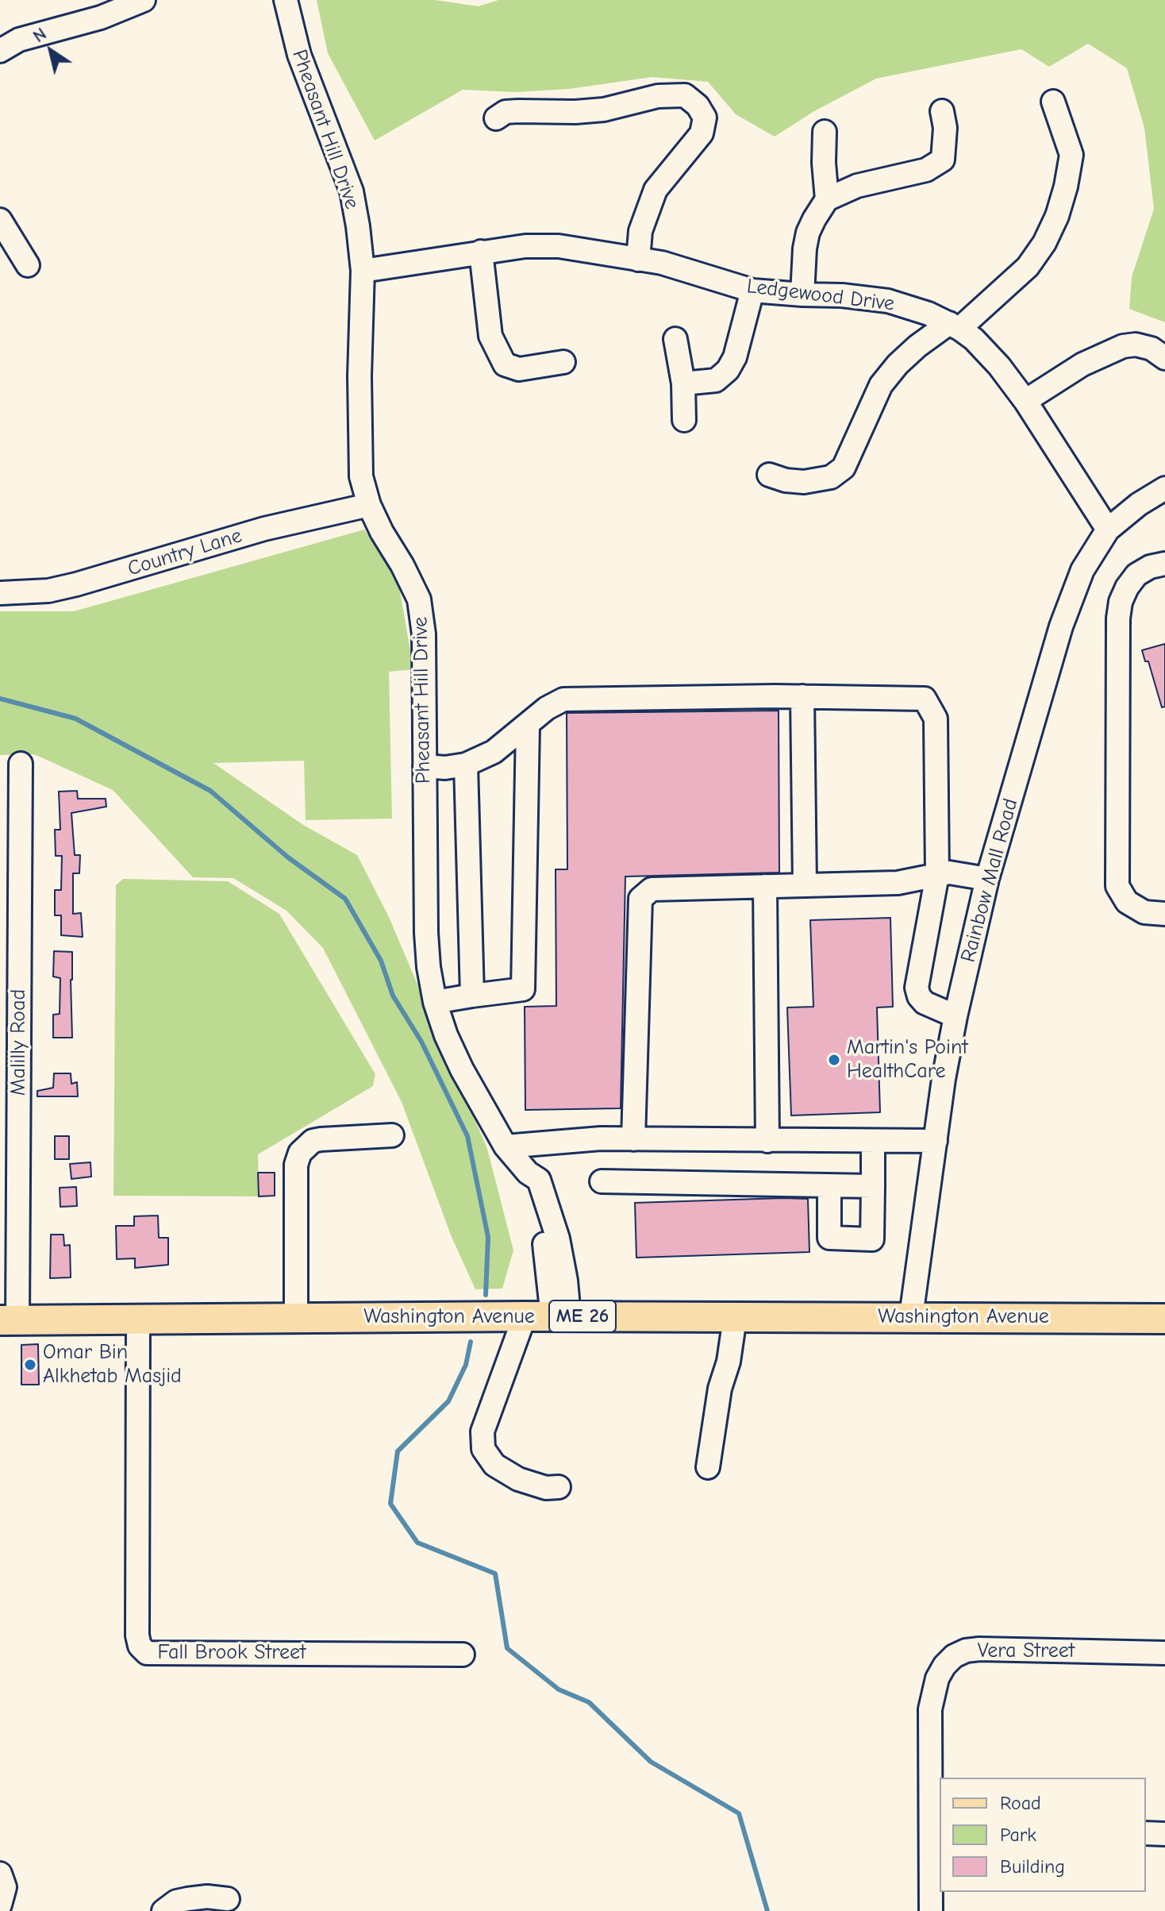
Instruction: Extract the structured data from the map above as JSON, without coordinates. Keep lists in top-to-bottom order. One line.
{"streets":{"main road":["ME 26","Washington Avenue"],"street":["Pheasant Hill Drive","Ledgewood Drive","Country Lane","Rainbow Mall Road","Malilly Road","Vera Street","Fall Brook Street"]},"crossings":[["Pheasant Hill Drive","Ledgewood Drive"],["Pheasant Hill Drive","Country Lane"],["Pheasant Hill Drive","Washington Avenue"],["Ledgewood Drive","Rainbow Mall Road"],["Rainbow Mall Road","Washington Avenue"],["Malilly Road","Washington Avenue"],["Washington Avenue","Fall Brook Street"]],"places":["Martin's Point HealthCare","Omar Bin Alkhetab Masjid"],"legend":["Road","Park","Building"],"north":"top left"}
